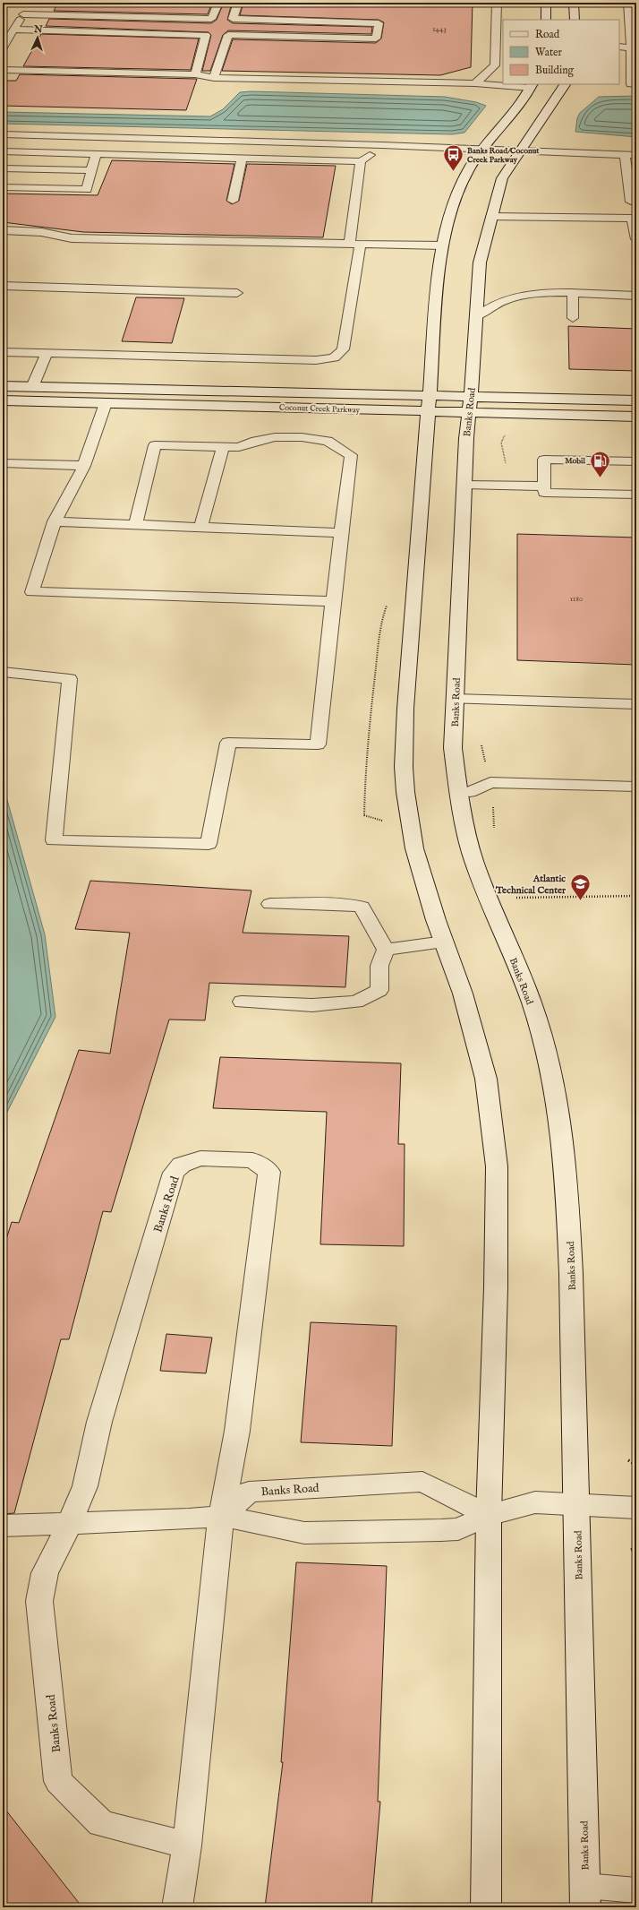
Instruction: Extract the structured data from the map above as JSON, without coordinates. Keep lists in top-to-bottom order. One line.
{"streets":{"street":["Coconut Creek Parkway","Banks Road"]},"crossings":[["Coconut Creek Parkway","Banks Road"]],"places":{"bus stop":["Banks Road/Coconut Creek Parkway"],"fuel station":["Mobil"],"school or university":["Atlantic Technical Center"]},"house_numbers":["1443","1180"],"legend":["Road","Water","Building"],"north":"top"}
